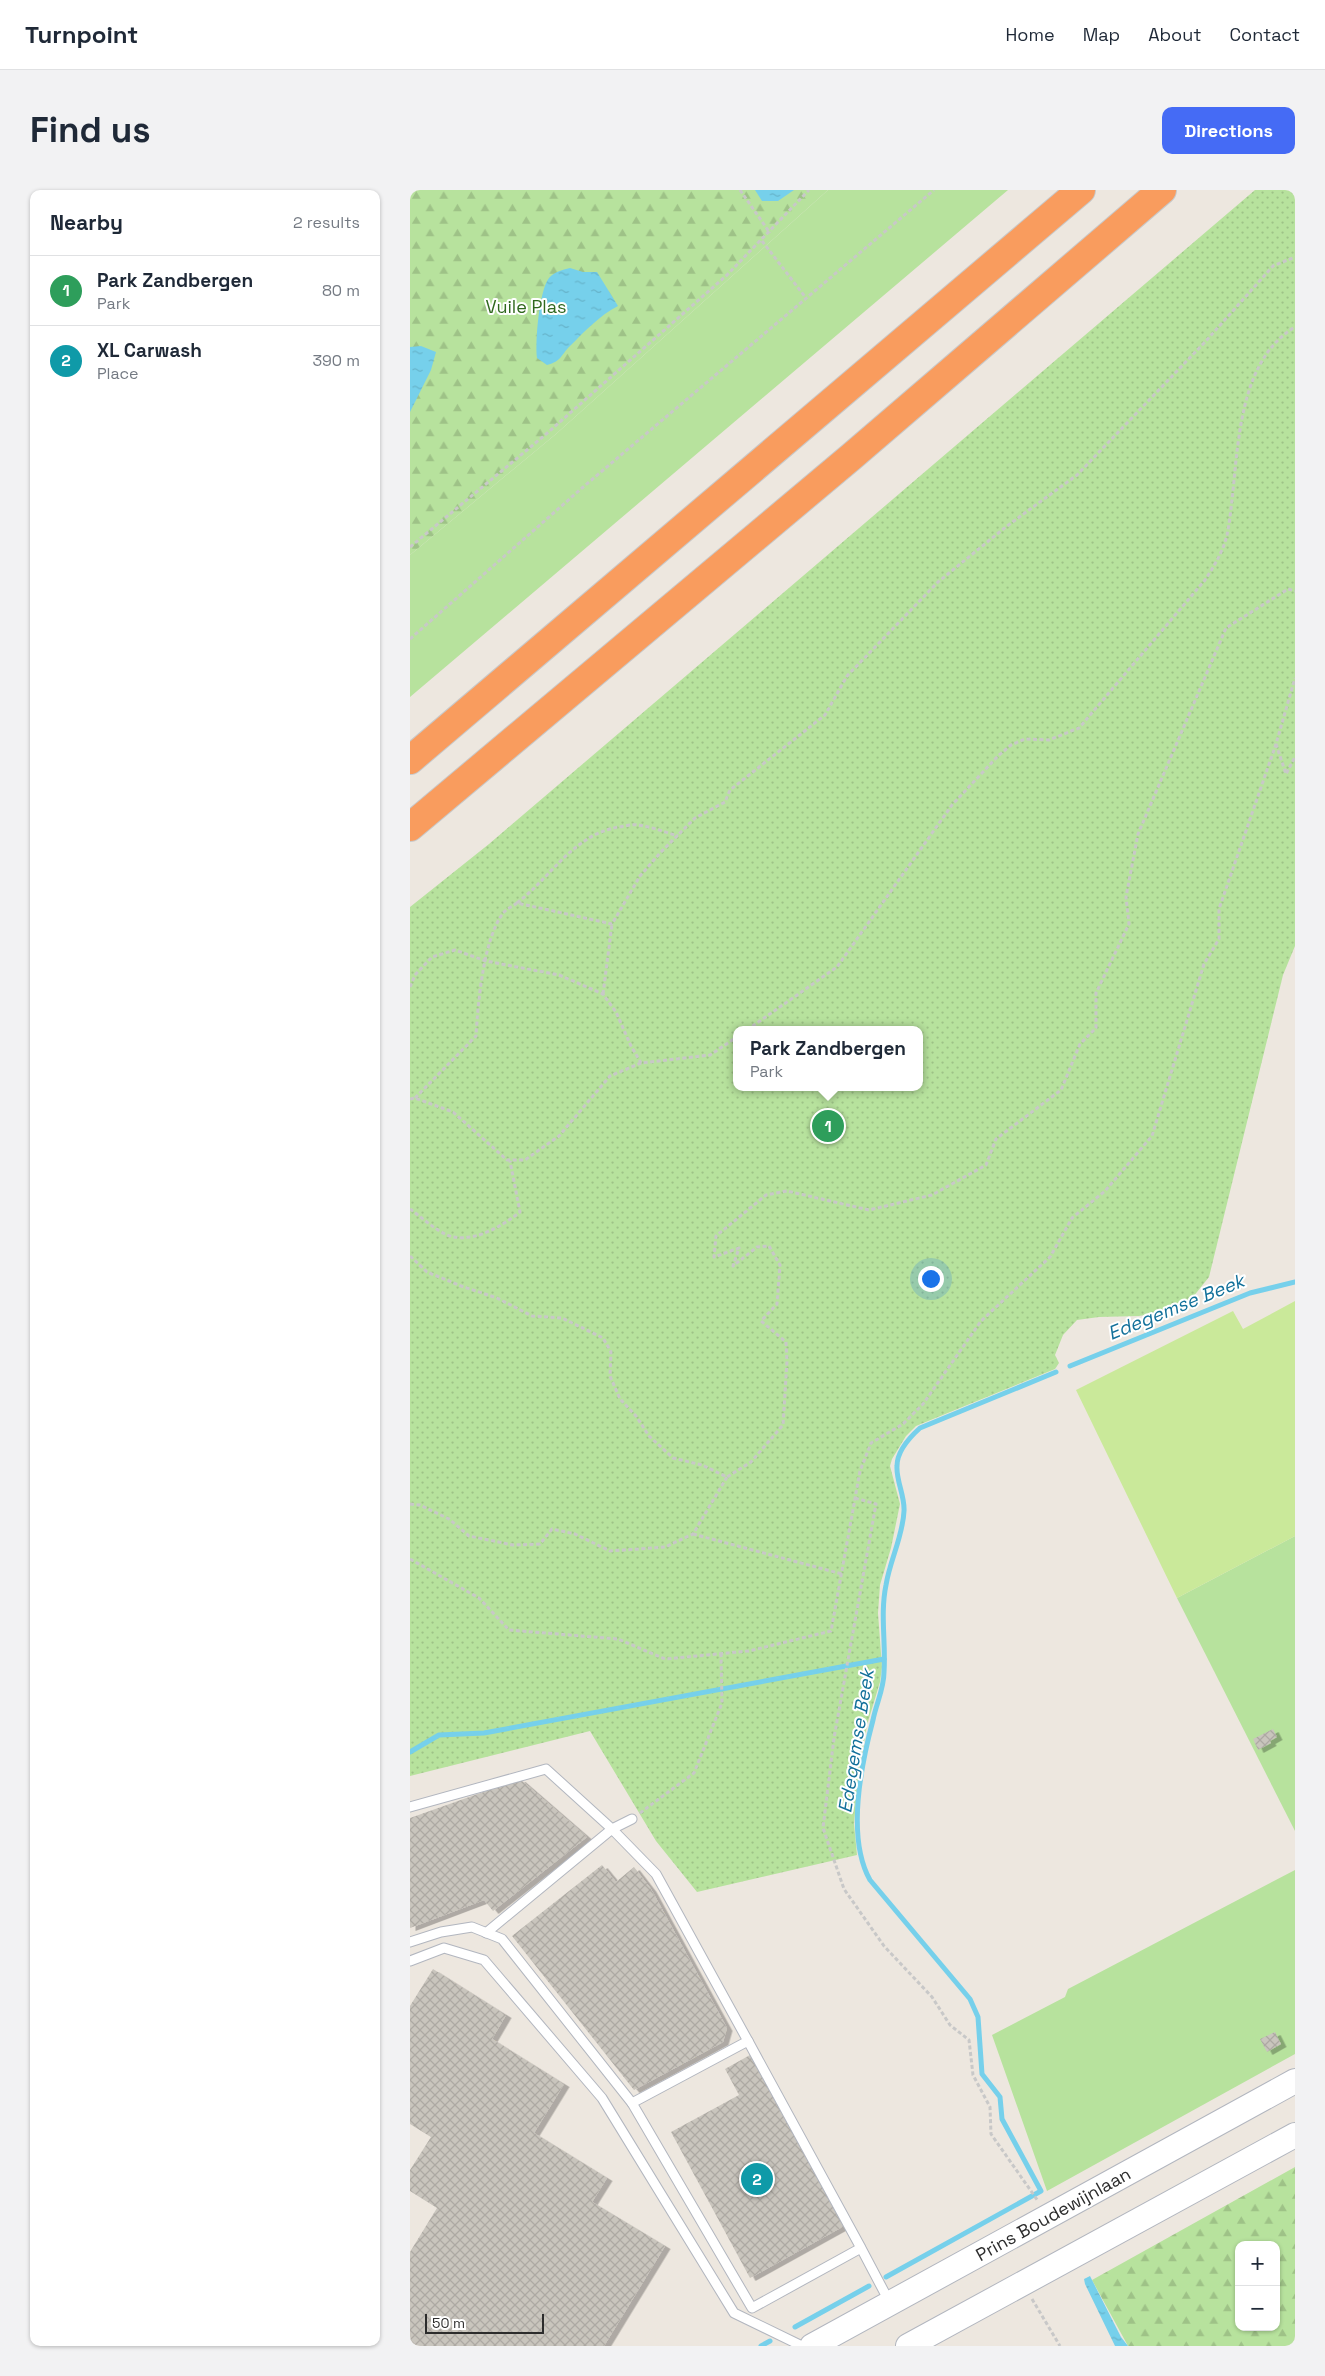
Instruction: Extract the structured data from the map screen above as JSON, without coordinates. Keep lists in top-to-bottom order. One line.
{"streets":{"main road":["Prins Boudewijnlaan"]},"water":["Edegemse Beek"],"parks":["Vuile Plas"],"scale_bar":"50 m","page":{"header":"Turnpoint","nav":["Home","Map","About","Contact"],"buttons":"Directions","title":"Find us","heading":["Nearby","2 results"],"list":[{"mark":"1","name":"Park Zandbergen","note":"Park","value":"80 m"},{"mark":"2","name":"XL Carwash","note":"Place","value":"390 m"}],"popup":["Park Zandbergen","Park"],"pins":["1","2"],"map_buttons":["+","−"],"scale":"50 m"}}
